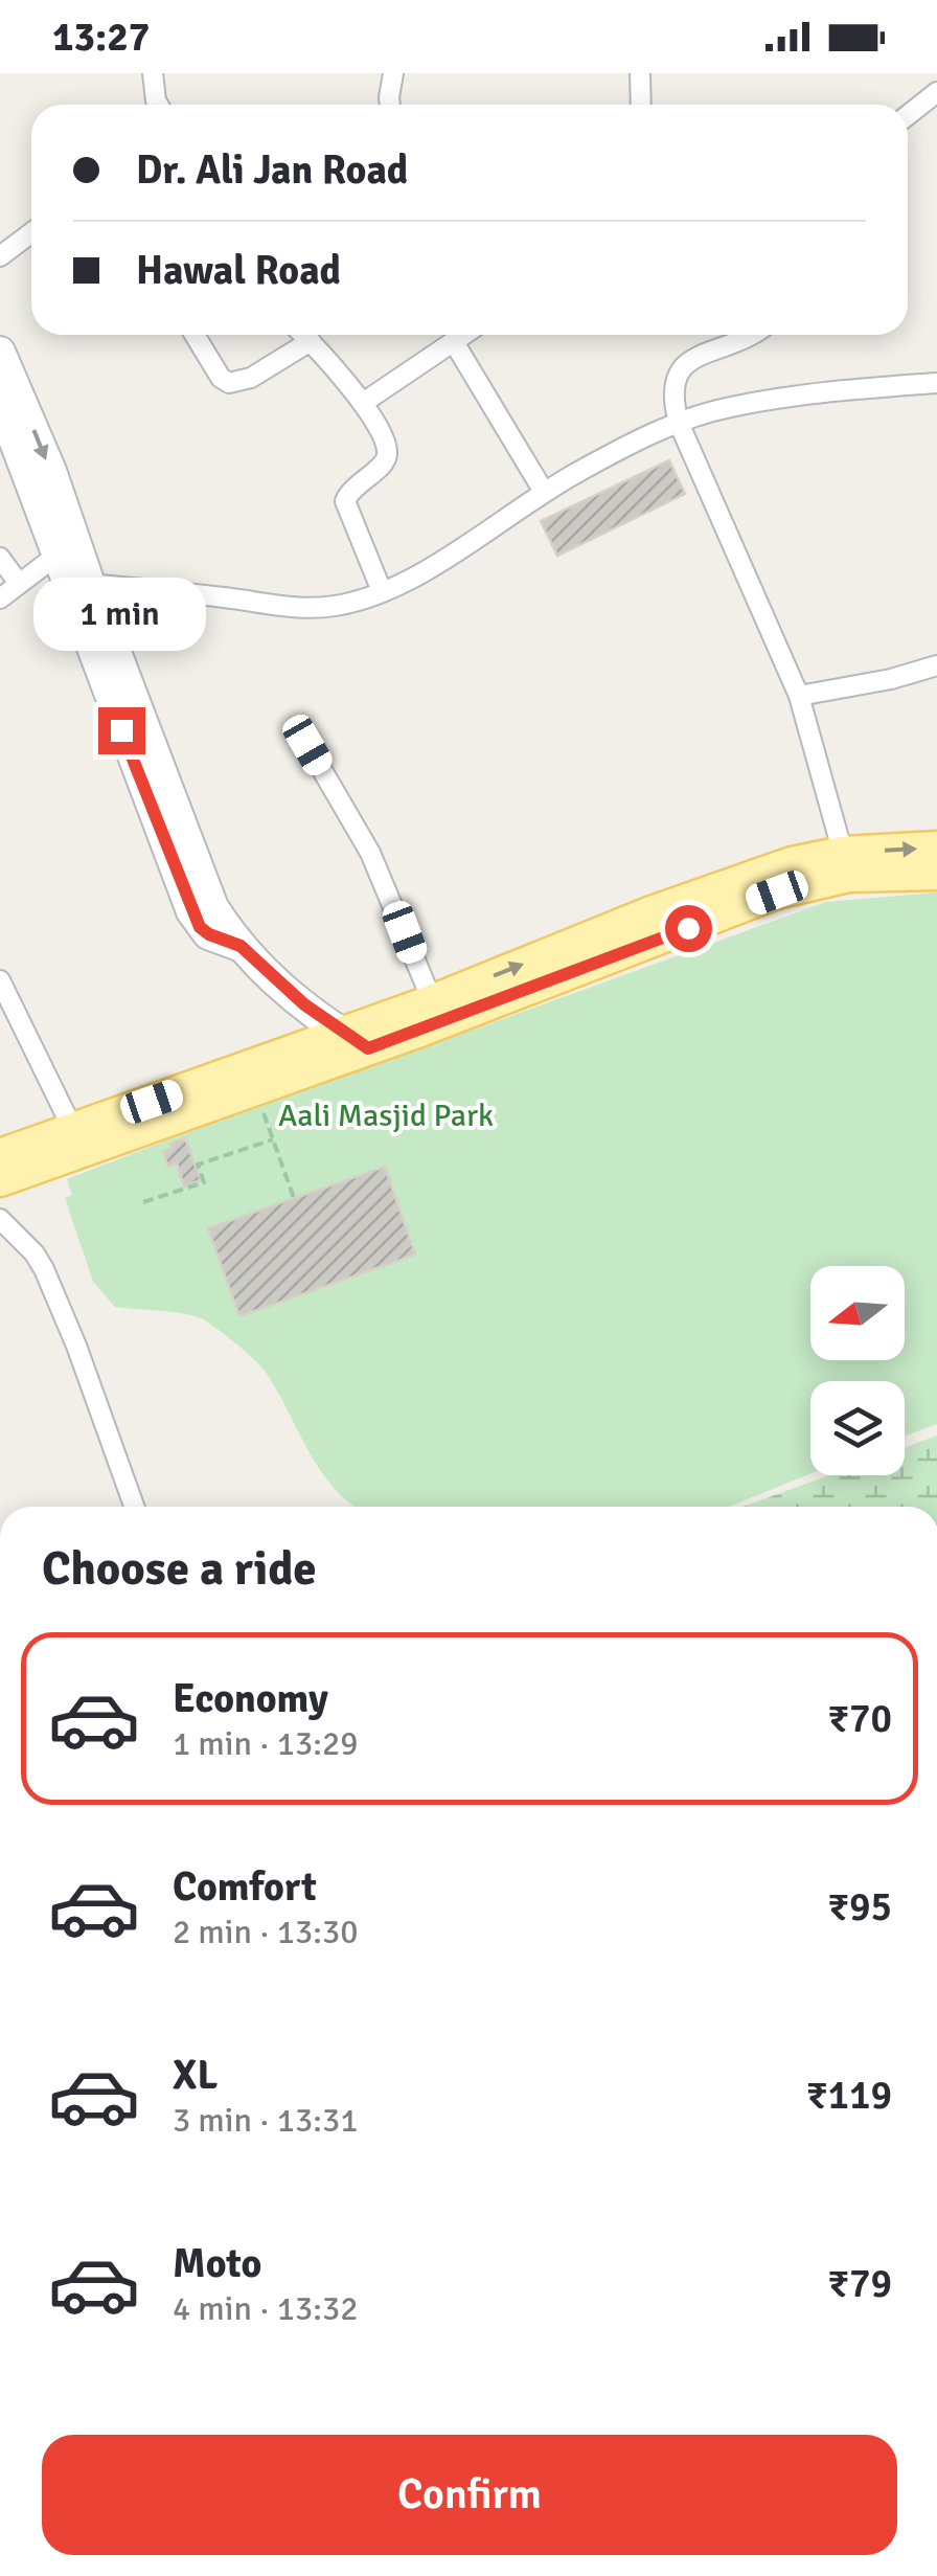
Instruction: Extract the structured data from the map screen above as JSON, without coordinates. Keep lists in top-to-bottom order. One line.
{"parks":["Aali Masjid Park"],"north":"left","page":{"status":"13:27","banner":["Dr. Ali Jan Road","Hawal Road"],"bubble":"1 min","heading":"Choose a ride","list":[{"name":"Economy","note":"1 min · 13:29","value":"₹70"},{"name":"Comfort","note":"2 min · 13:30","value":"₹95"},{"name":"XL","note":"3 min · 13:31","value":"₹119"},{"name":"Moto","note":"4 min · 13:32","value":"₹79"}],"buttons":"Confirm"}}
